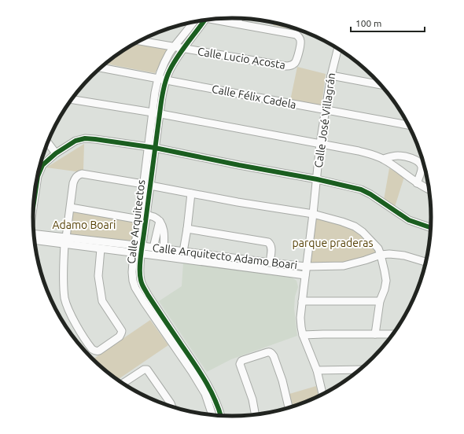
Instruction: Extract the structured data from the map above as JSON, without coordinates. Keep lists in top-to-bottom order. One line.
{"streets":{"street":["Calle Lucio Acosta","Calle Félix Cadela","Calle José Villagrán","Calle Arquitectos","Calle Arquitecto Adamo Boari"]},"crossings":[["Calle Lucio Acosta","Calle Arquitectos"],["Calle Félix Cadela","Calle José Villagrán"],["Calle Félix Cadela","Calle Arquitectos"],["Calle José Villagrán","Calle Arquitecto Adamo Boari"],["Calle Arquitectos","Calle Arquitecto Adamo Boari"]],"parks":["Adamo Boari","parque praderas"],"scale_bar":"100 m"}
